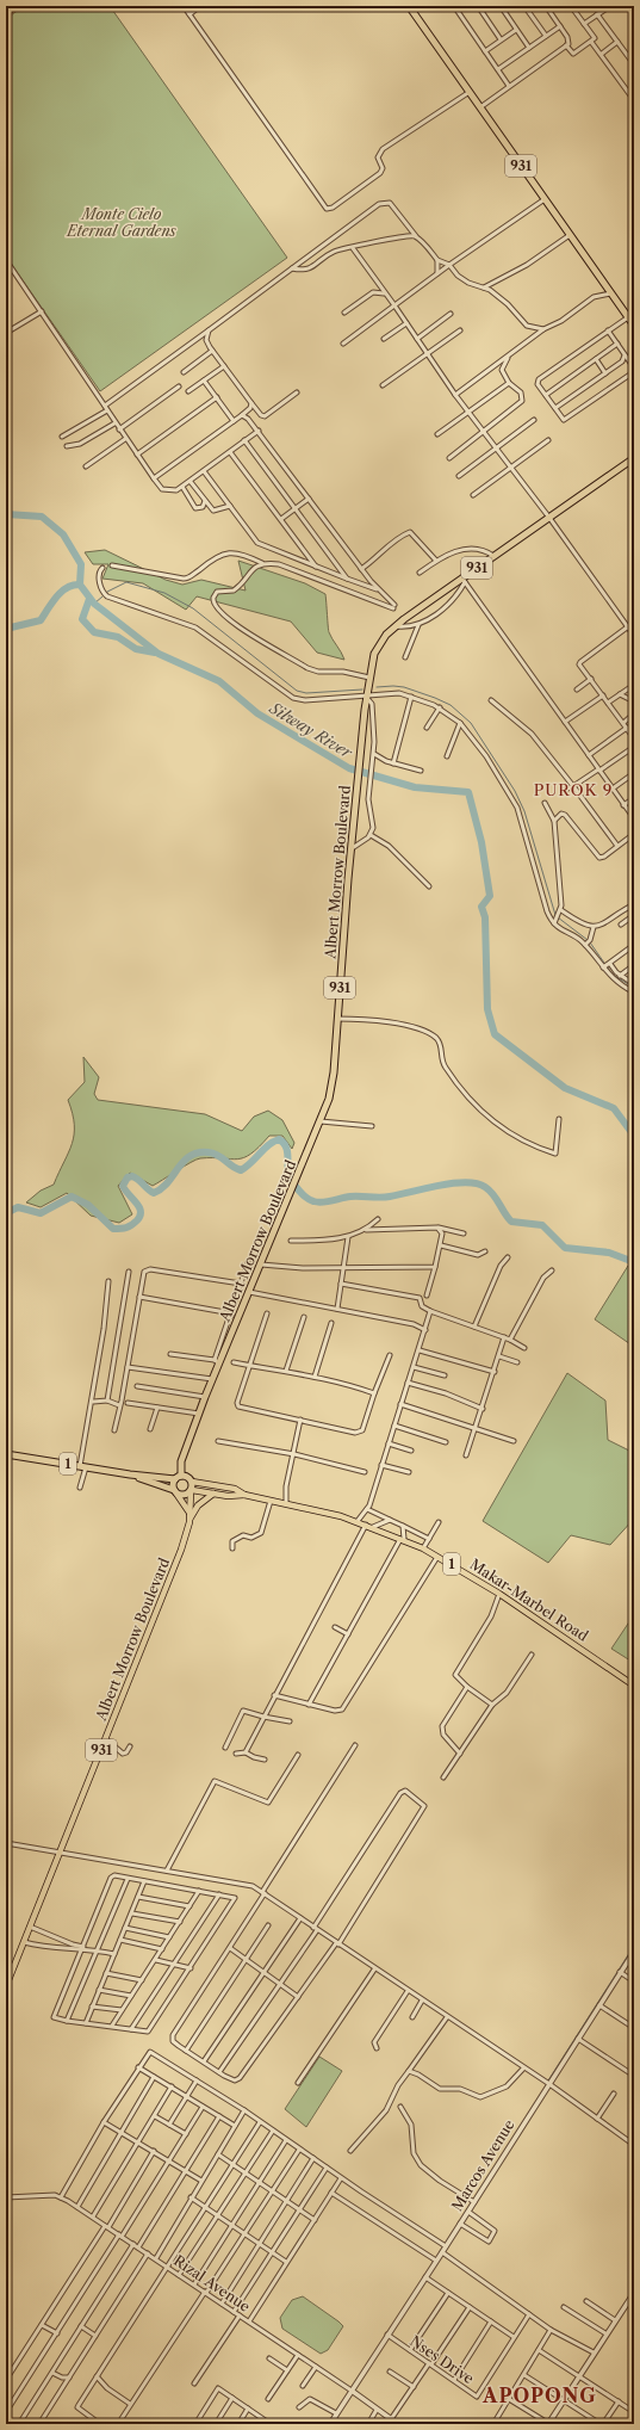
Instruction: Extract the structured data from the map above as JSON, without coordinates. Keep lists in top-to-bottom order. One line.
{"streets":{"highway":["931","Albert Morrow Boulevard","1"],"main road":["Makar-Marbel Road"],"street":["Marcos Avenue","Rizal Avenue","Nses Drive"]},"crossings":[["Albert Morrow Boulevard","1"],["Albert Morrow Boulevard","Makar-Marbel Road"],["1","Makar-Marbel Road"],["Marcos Avenue","Rizal Avenue"],["Marcos Avenue","Nses Drive"]],"districts":["PUROK 9","APOPONG"],"water":["Silway River"],"parks":["Monte Cielo Eternal Gardens"]}
